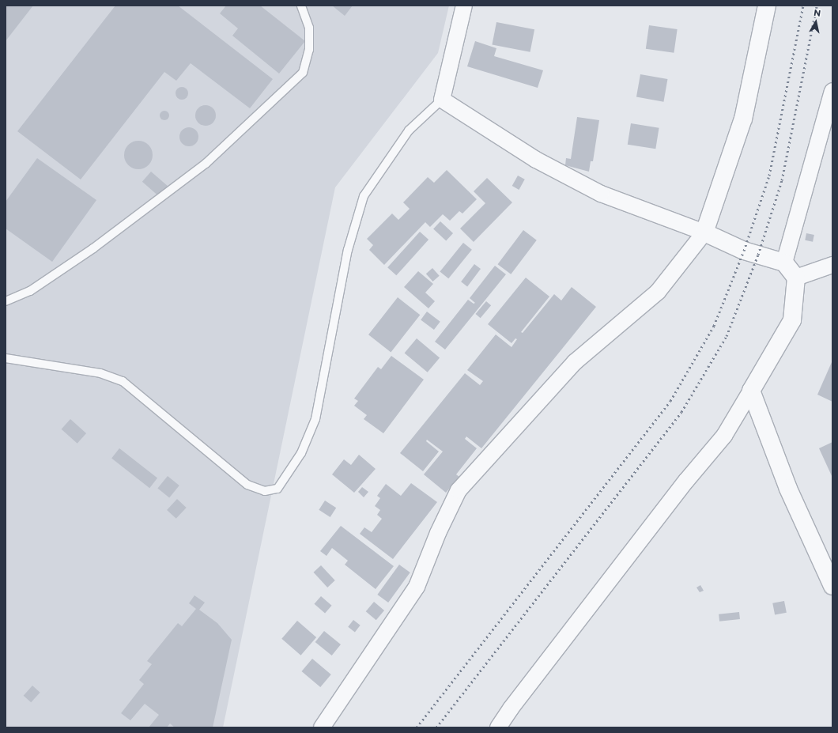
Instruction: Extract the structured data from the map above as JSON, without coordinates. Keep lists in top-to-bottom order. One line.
{"north":"top"}
